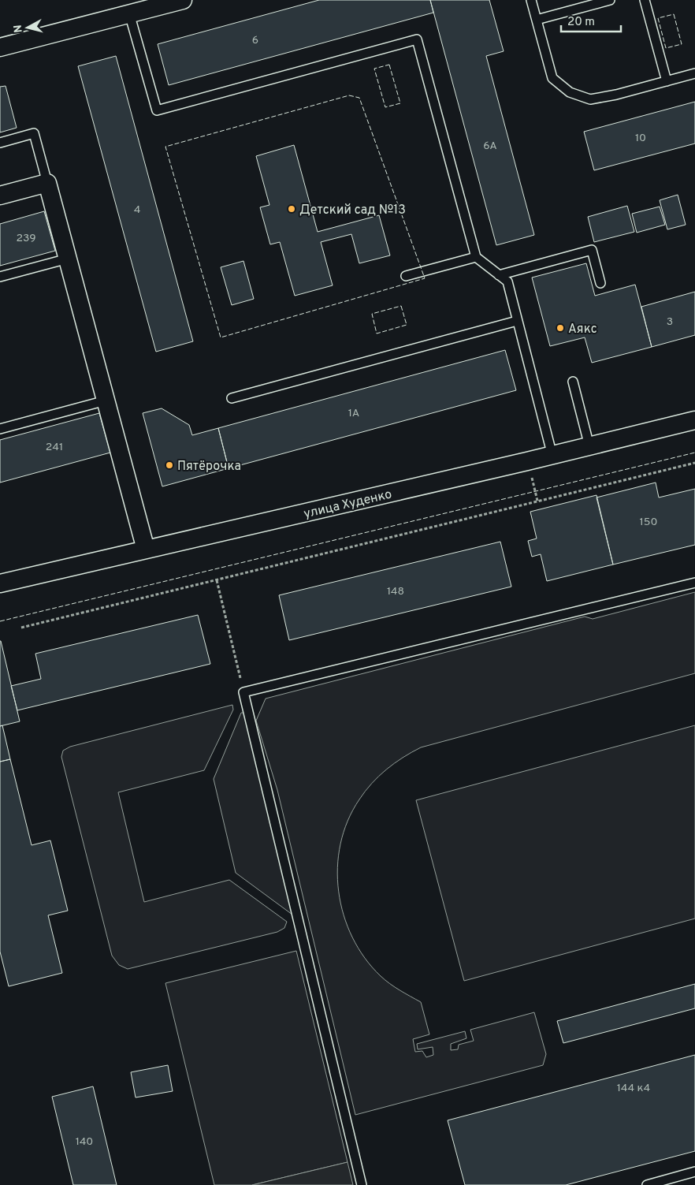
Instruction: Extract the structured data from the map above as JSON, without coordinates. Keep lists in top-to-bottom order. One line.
{"streets":{"street":["улица Худенко"]},"places":["Детский сад №13","Аякс","Пятёрочка"],"house_numbers":["6","10","6А","4","239","3","1А","241","150","148","144 к4","140"],"scale_bar":"20 m","north":"left"}
